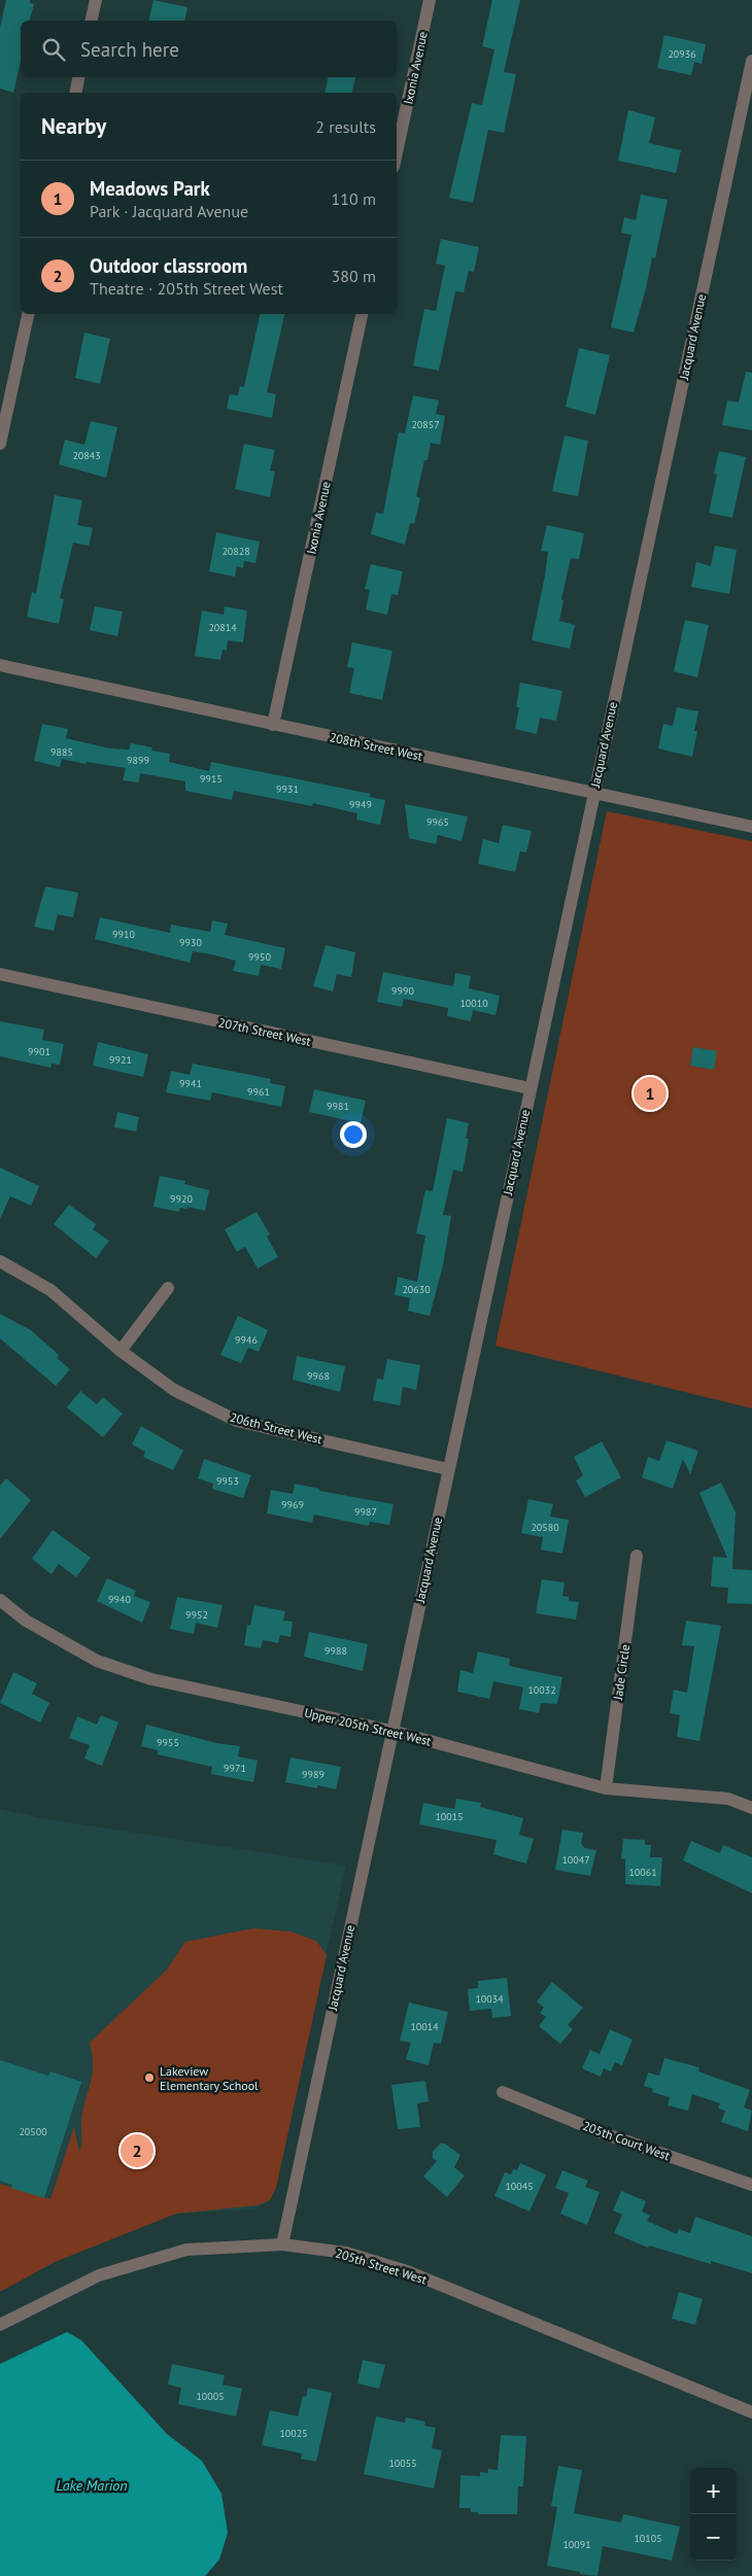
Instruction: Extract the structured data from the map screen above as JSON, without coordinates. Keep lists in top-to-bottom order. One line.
{"streets":{"street":["Ixonia Avenue","Jacquard Avenue","208th Street West","207th Street West","206th Street West","Jade Circle","Upper 205th Street West","205th Court West","205th Street West"]},"crossings":[["Ixonia Avenue","208th Street West"],["Jacquard Avenue","208th Street West"],["Jacquard Avenue","207th Street West"],["Jacquard Avenue","206th Street West"],["Jacquard Avenue","Upper 205th Street West"],["Jacquard Avenue","205th Street West"],["Jade Circle","Upper 205th Street West"]],"water":["Lake Marion"],"places":["Lakeview Elementary School"],"house_numbers":["20936","20857","20843","20828","20814","9885","9899","9915","9931","9949","9965","9910","9930","9950","9990","10010","9901","9921","9941","9961","9981","9920","20630","9946","9968","9953","9969","9987","20580","9940","9952","9988","10032","9955","9971","9989","10015","10047","10061","10034","10014","20500","10045","10005","10025","10055","10105","10091"],"page":{"search":"Search here","heading":["Nearby","2 results"],"list":[{"mark":"1","name":"Meadows Park","note":"Park · Jacquard Avenue","value":"110 m"},{"mark":"2","name":"Outdoor classroom","note":"Theatre · 205th Street West","value":"380 m"}],"pins":["1","2"],"map_buttons":["+","−"]}}
